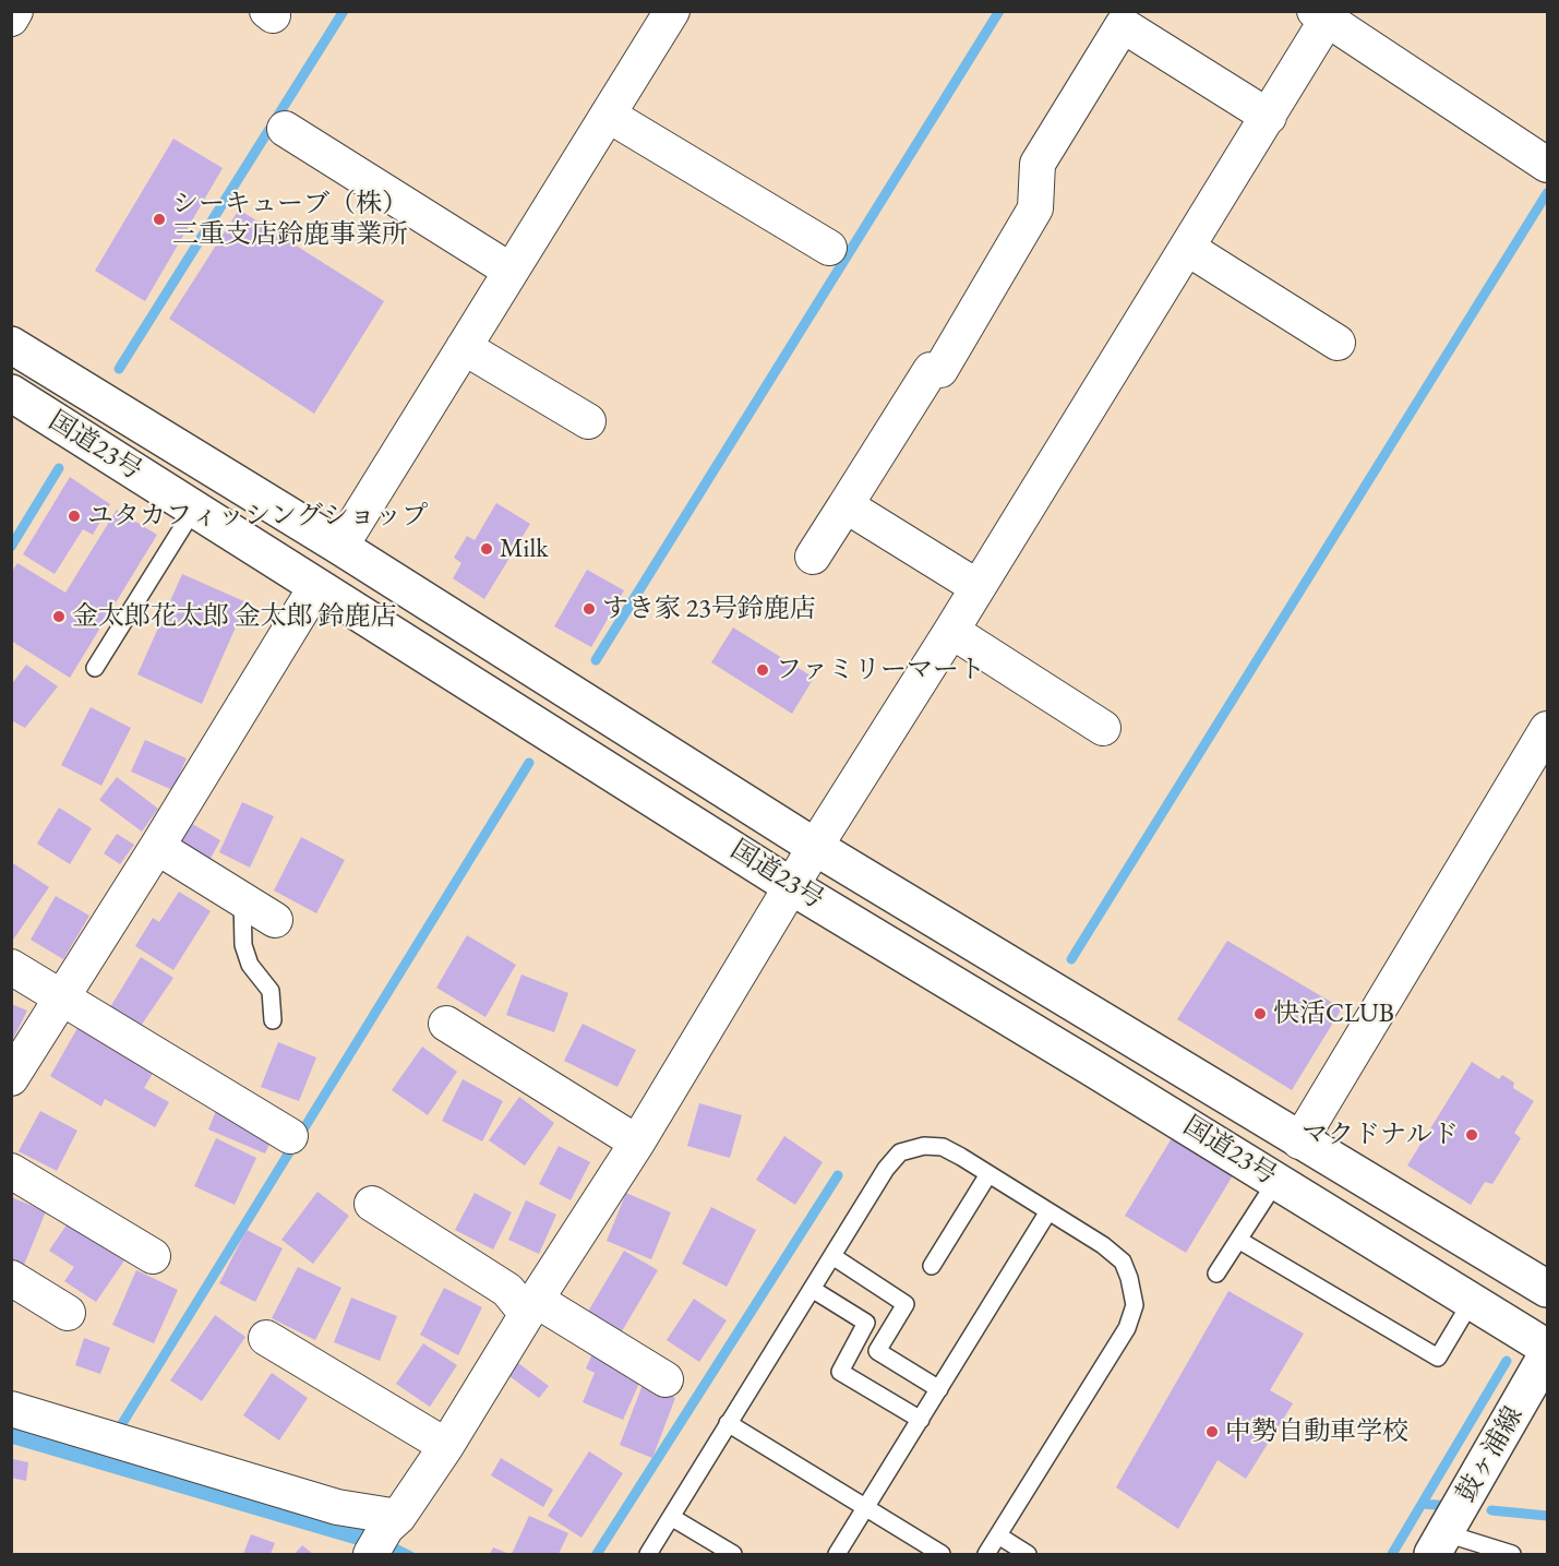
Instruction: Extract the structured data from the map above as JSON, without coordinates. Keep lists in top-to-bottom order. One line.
{"streets":{"main road":["国道23号","鼓ヶ浦線"]},"places":["シーキューブ（株） 三重支店鈴鹿事業所","ユタカフィッシングショップ","Milk","すき家 23号鈴鹿店","金太郎花太郎 金太郎 鈴鹿店","ファミリーマート","快活CLUB","マクドナルド","中勢自動車学校"]}
